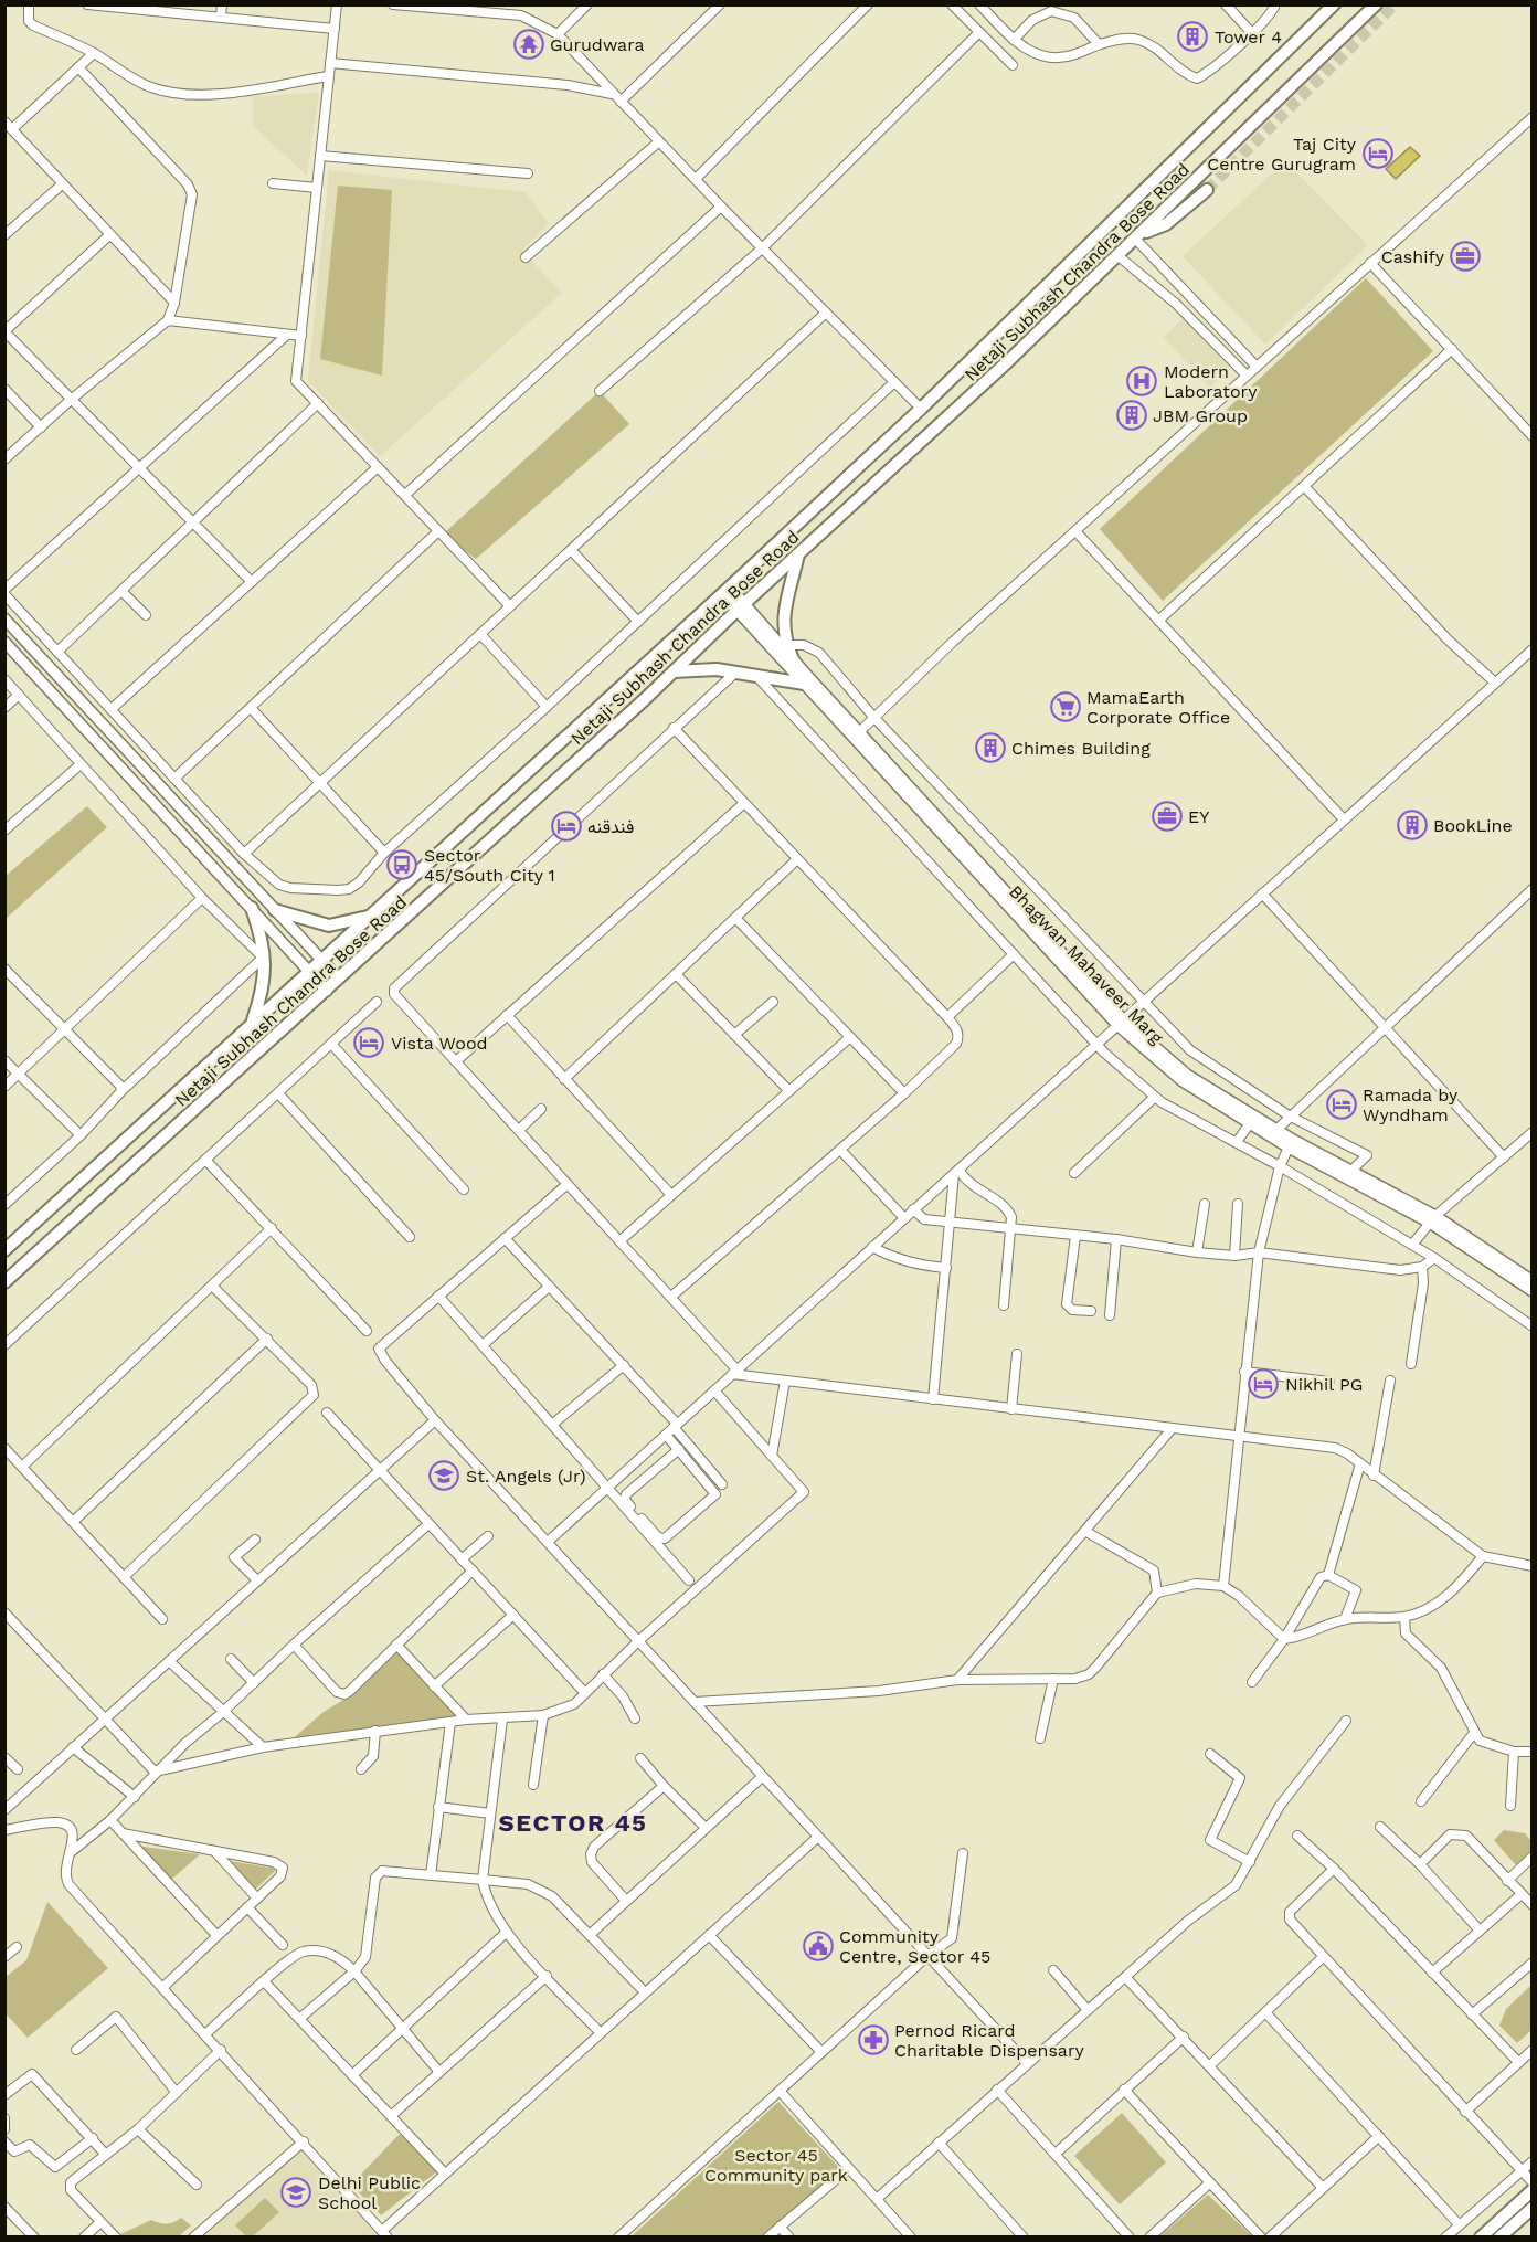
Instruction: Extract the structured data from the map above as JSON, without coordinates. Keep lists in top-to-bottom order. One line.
{"streets":{"main road":["Netaji Subhash Chandra Bose Road"],"street":["Bhagwan Mahaveer Marg"]},"crossings":[["Netaji Subhash Chandra Bose Road","Bhagwan Mahaveer Marg"]],"districts":["SECTOR 45"],"parks":["Sector 45 Community park"],"places":{"building":["Tower 4","JBM Group","Chimes Building","BookLine"],"temple":["Gurudwara"],"hotel":["Taj City Centre Gurugram","فندقنه","Vista Wood","Ramada by Wyndham","Nikhil PG"],"office":["Cashify","EY"],"hospital":["Modern Laboratory"],"supermarket":["MamaEarth Corporate Office"],"bus stop":["Sector 45/South City 1"],"school or university":["St. Angels (Jr)","Delhi Public School"],"public building":["Community Centre, Sector 45"],"pharmacy":["Pernod Ricard Charitable Dispensary"]}}
